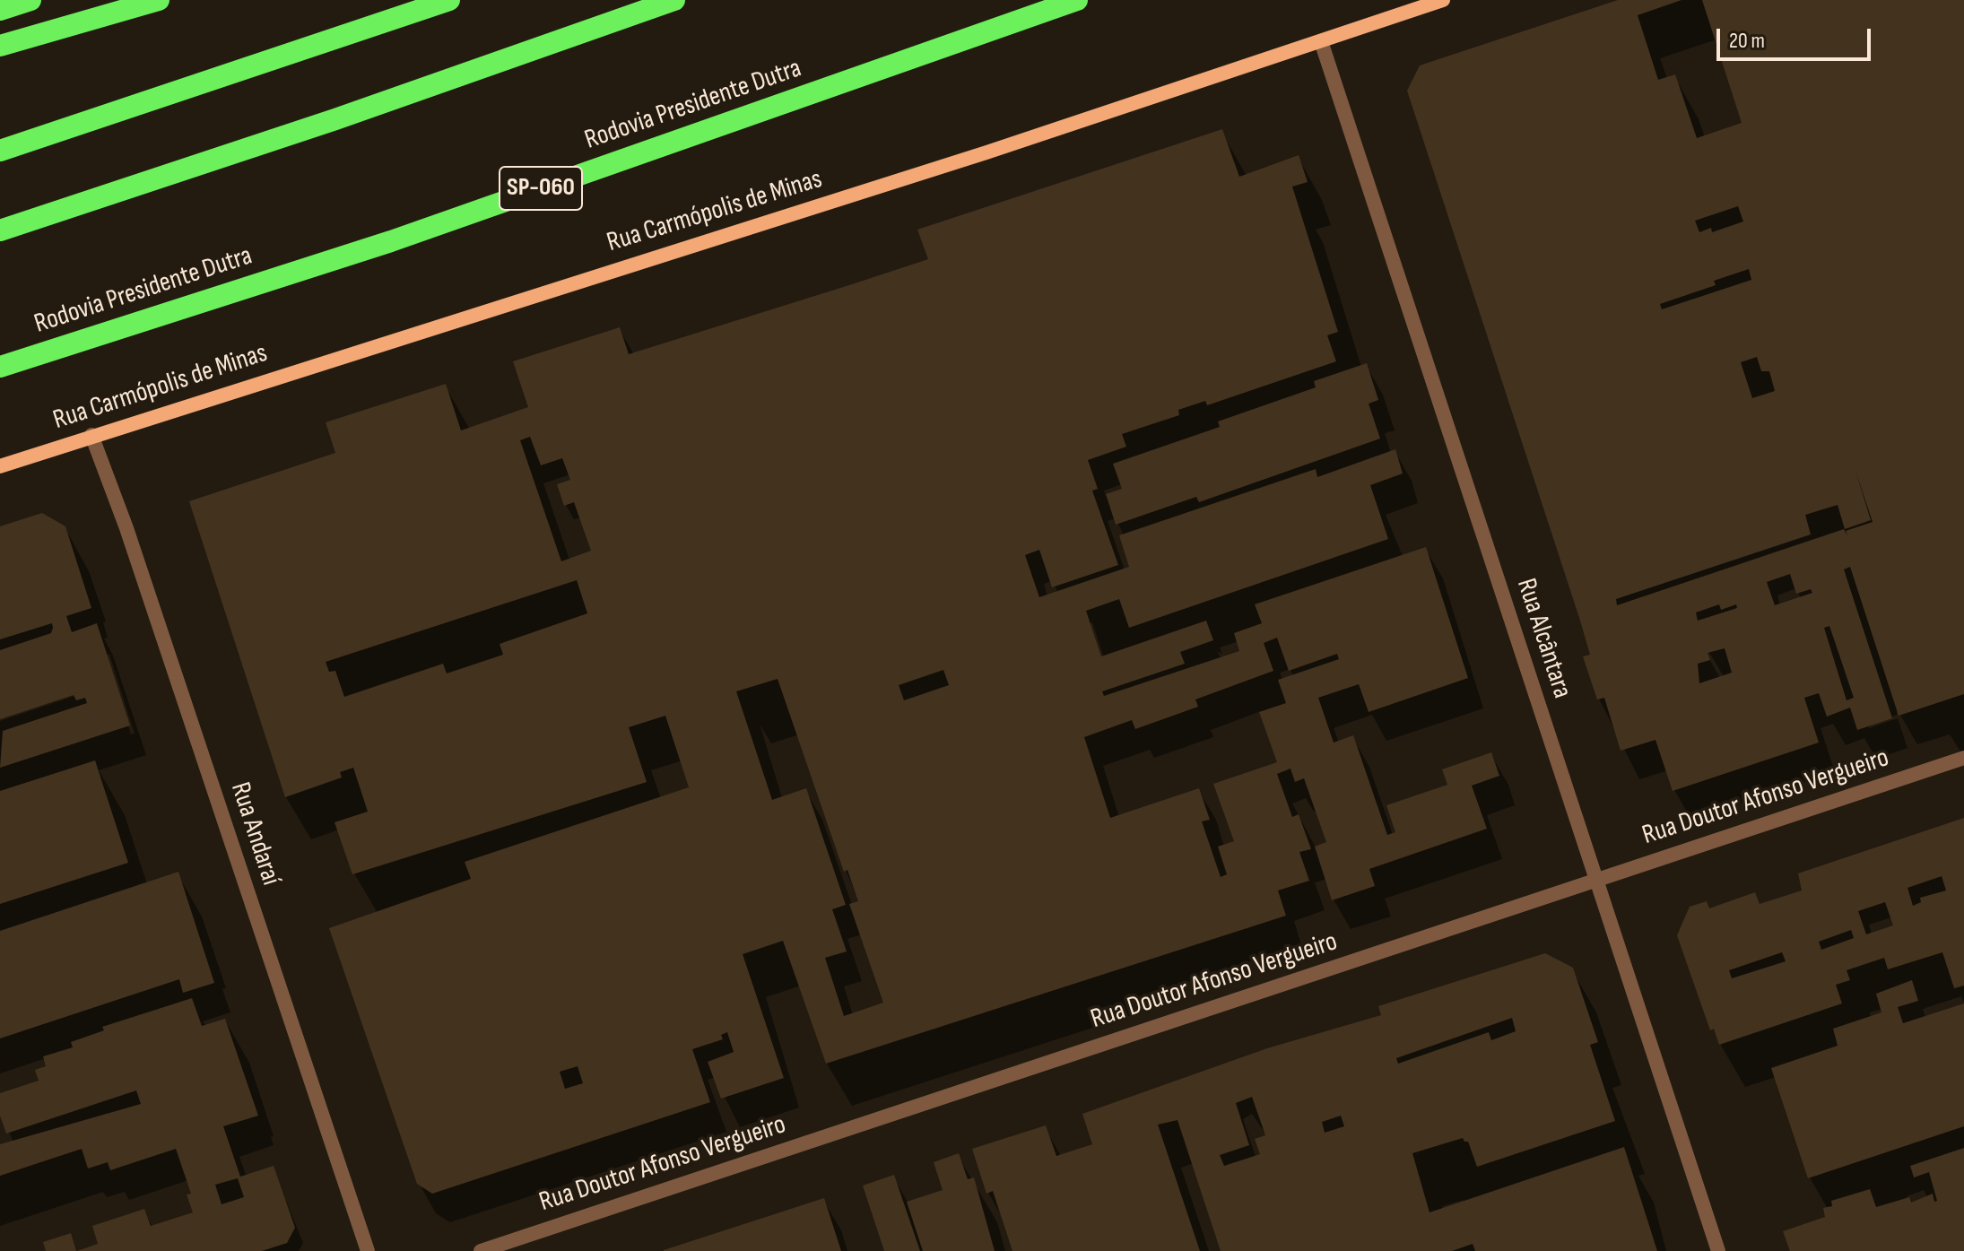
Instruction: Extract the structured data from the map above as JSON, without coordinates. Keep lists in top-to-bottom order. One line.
{"streets":{"highway":["Rodovia Presidente Dutra","SP-060"],"main road":["Rua Carmópolis de Minas"],"street":["Rua Alcântara","Rua Doutor Afonso Vergueiro","Rua Andaraí"]},"crossings":[["Rua Carmópolis de Minas","Rua Alcântara"],["Rua Carmópolis de Minas","Rua Andaraí"],["Rua Alcântara","Rua Doutor Afonso Vergueiro"]],"scale_bar":"20 m"}
